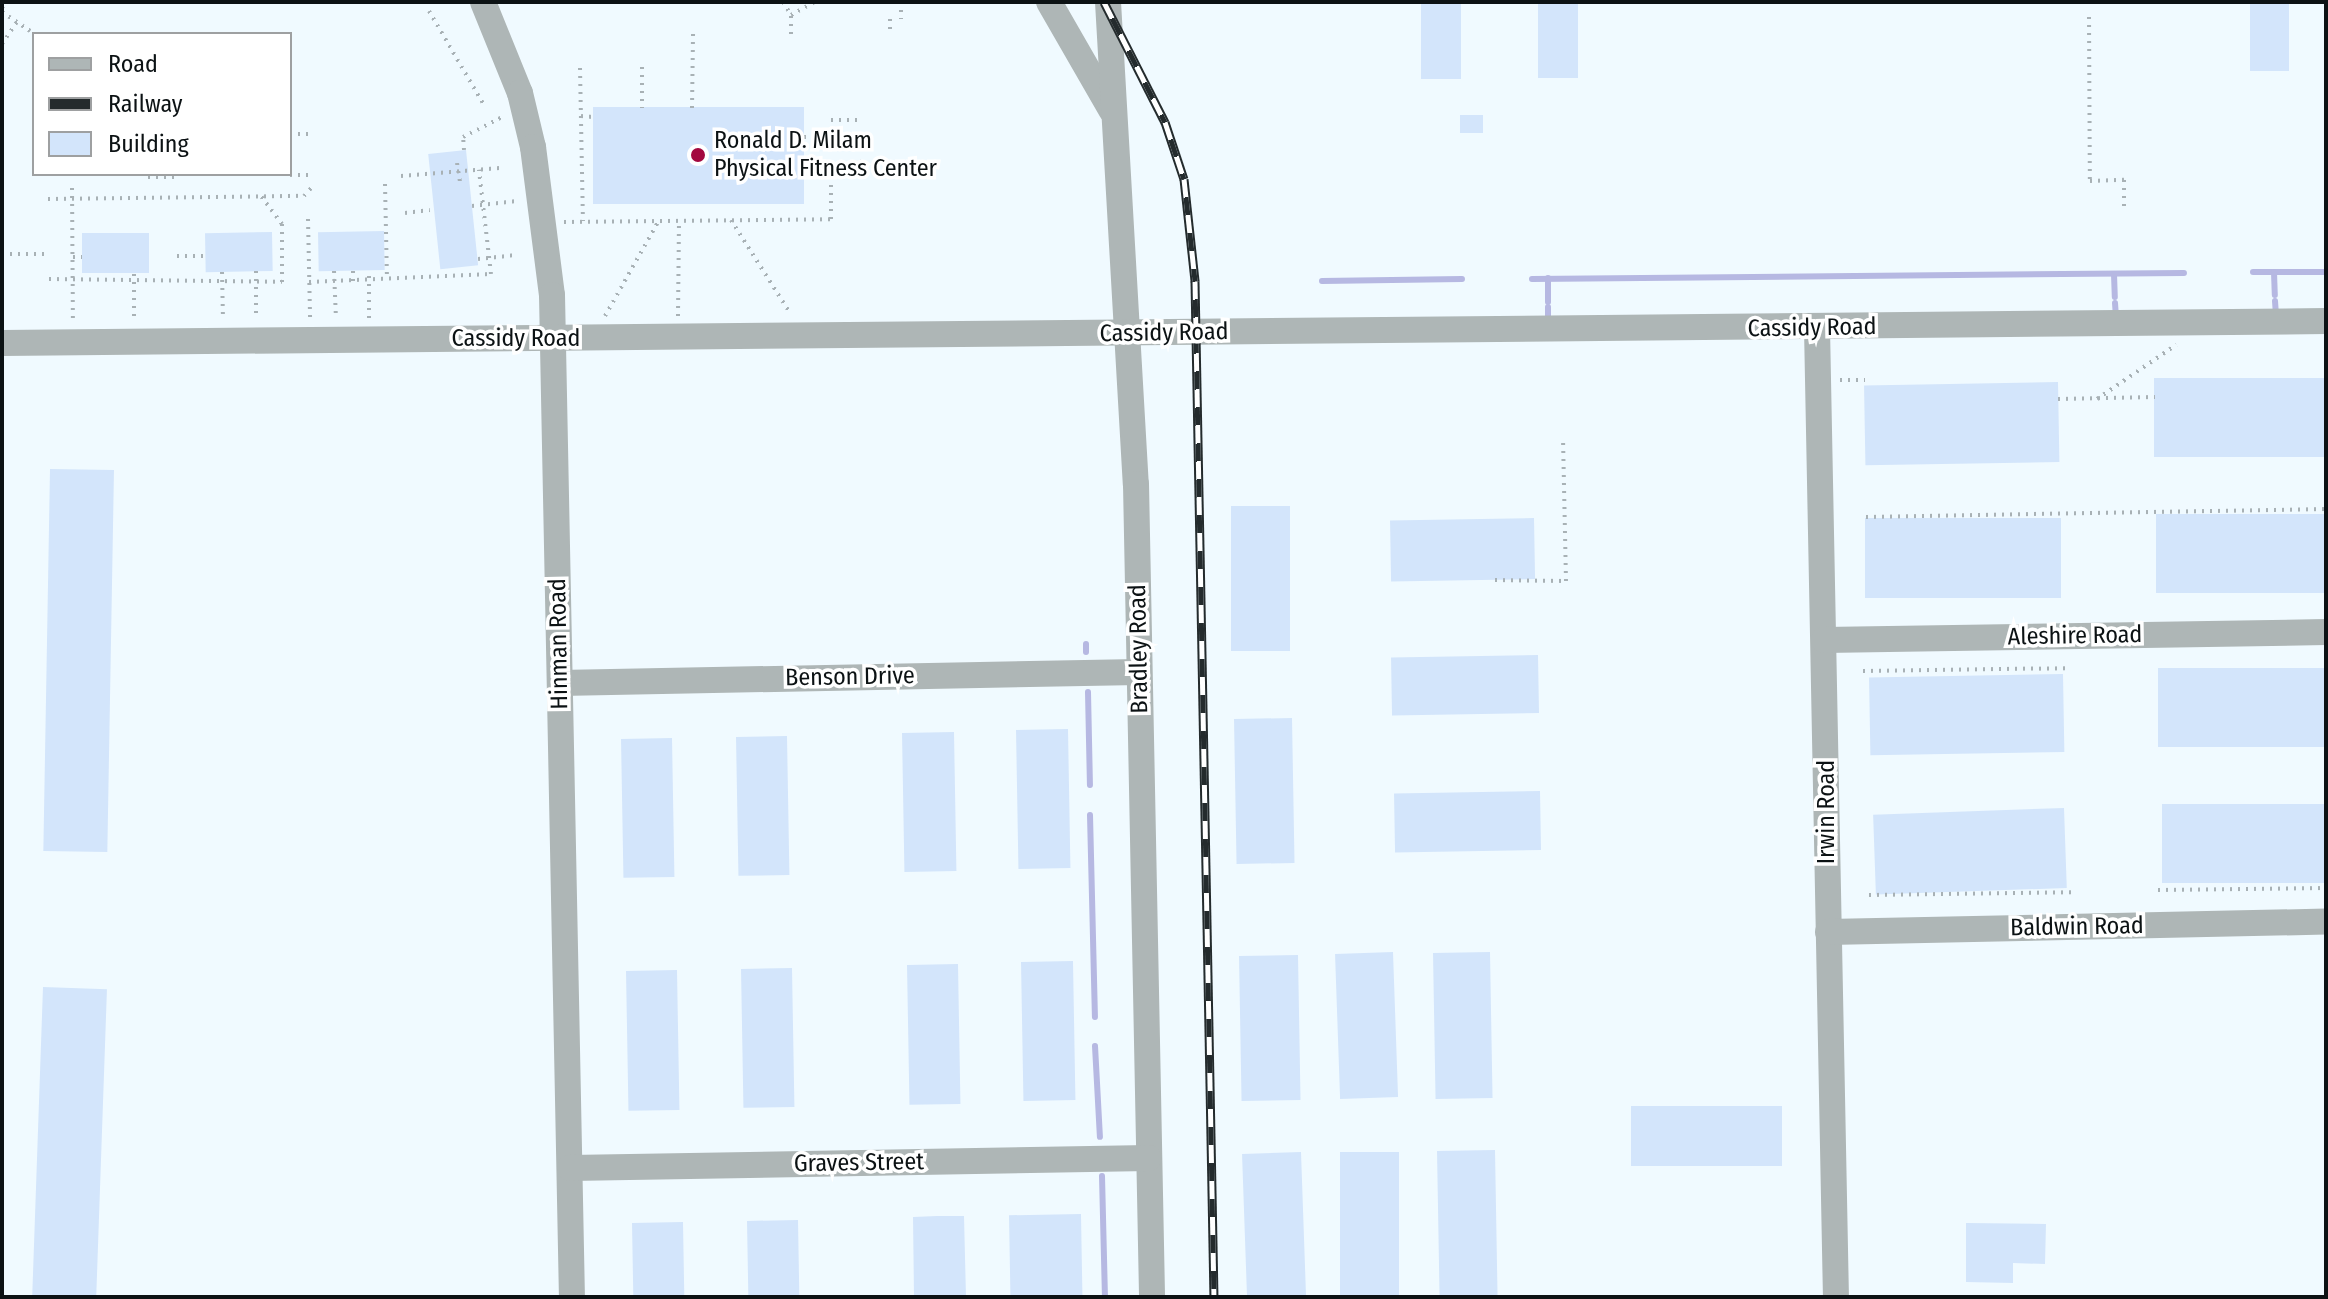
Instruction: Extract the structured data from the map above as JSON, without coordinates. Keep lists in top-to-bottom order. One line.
{"streets":{"street":["Cassidy Road","Aleshire Road","Hinman Road","Bradley Road","Benson Drive","Irwin Road","Baldwin Road","Graves Street"]},"crossings":[["Cassidy Road","Hinman Road"],["Cassidy Road","Bradley Road"],["Cassidy Road","Irwin Road"],["Aleshire Road","Irwin Road"],["Hinman Road","Benson Drive"],["Hinman Road","Graves Street"],["Bradley Road","Benson Drive"],["Bradley Road","Graves Street"],["Irwin Road","Baldwin Road"]],"places":["Ronald D. Milam Physical Fitness Center"],"legend":["Road","Railway","Building"]}
